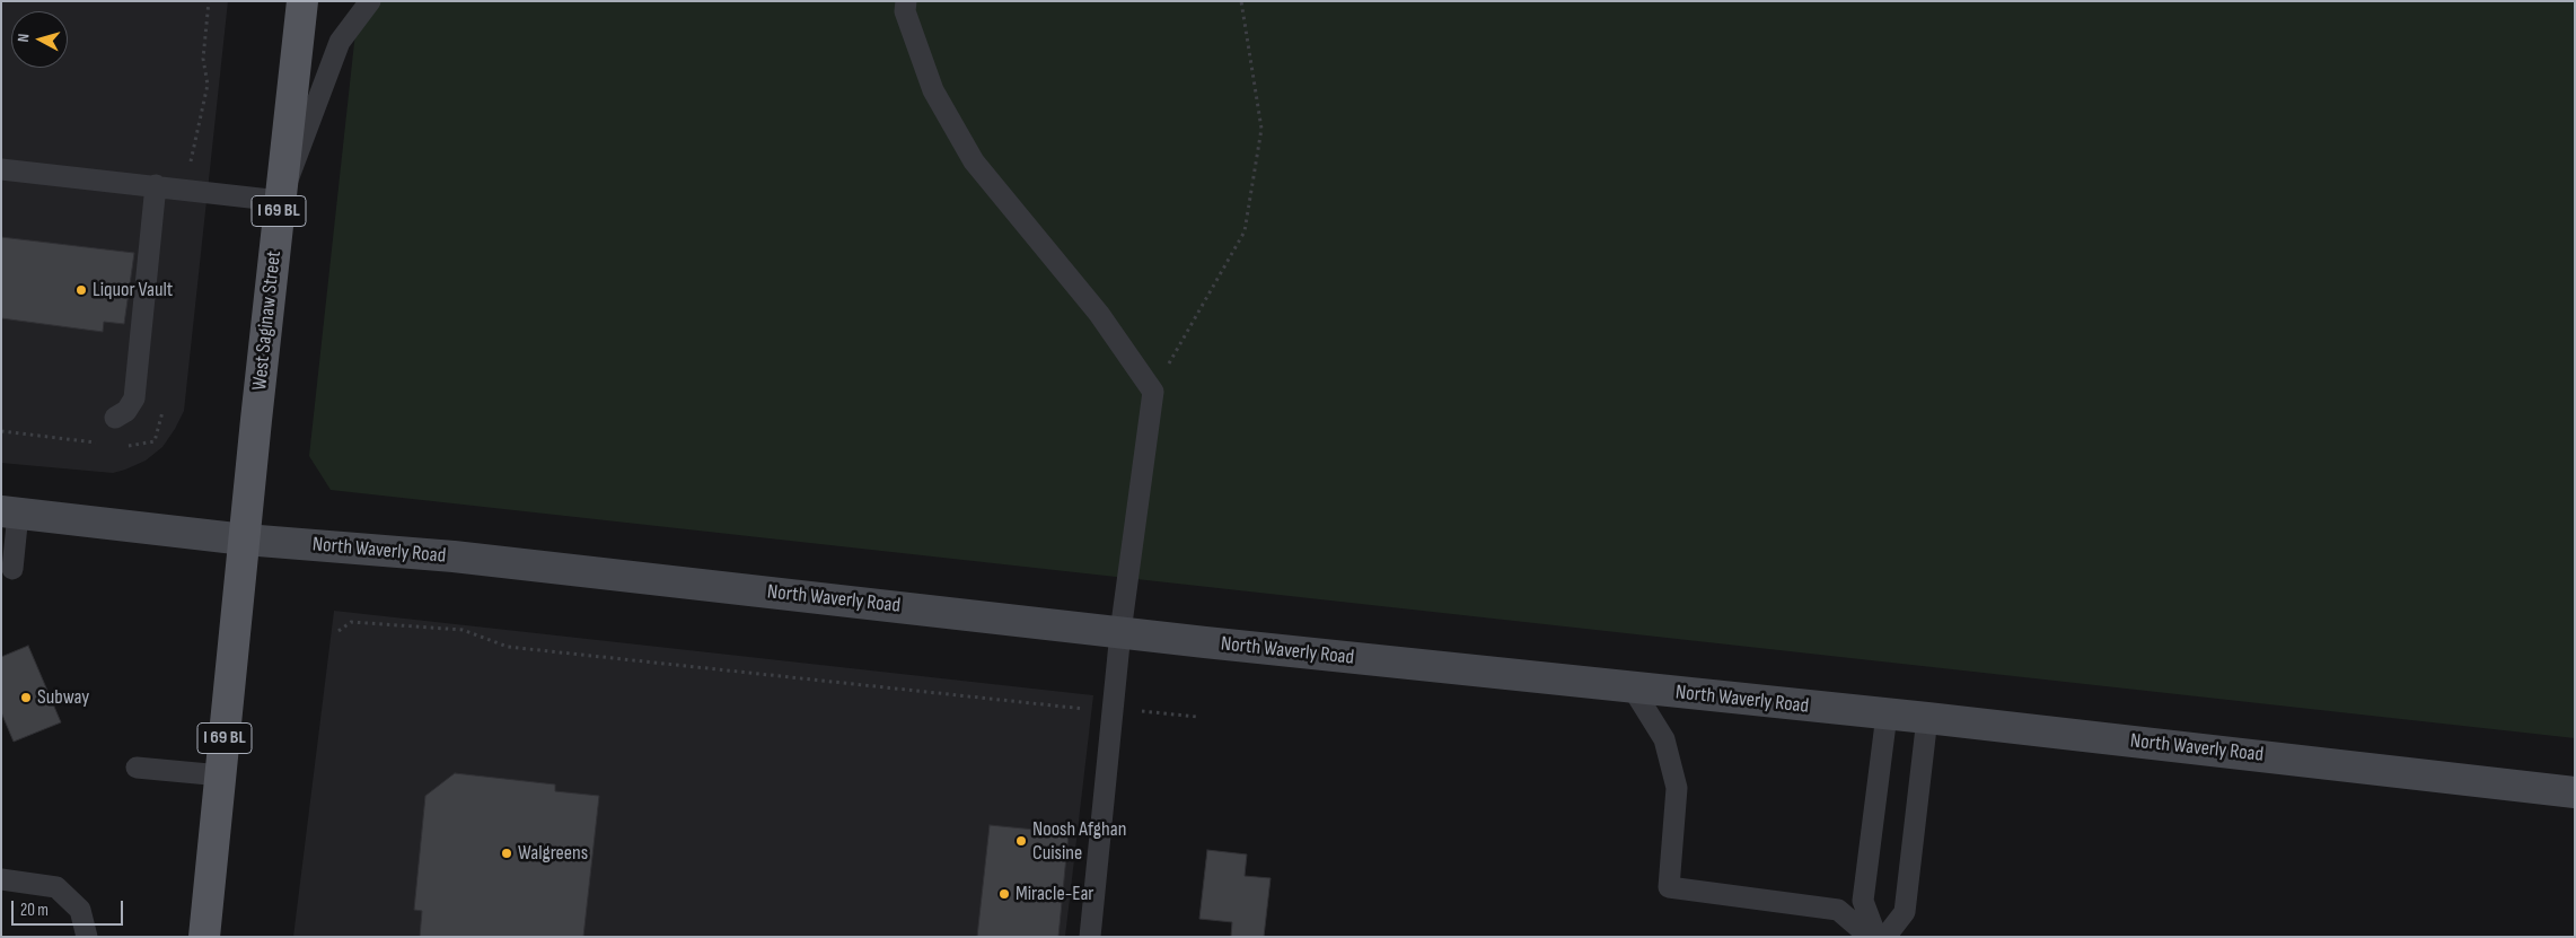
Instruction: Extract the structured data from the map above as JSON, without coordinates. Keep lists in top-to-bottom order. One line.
{"streets":{"main road":["I 69 BL","West Saginaw Street","North Waverly Road"]},"crossings":[["I 69 BL","West Saginaw Street"],["I 69 BL","North Waverly Road"],["West Saginaw Street","North Waverly Road"]],"places":["Liquor Vault","Subway","Noosh Afghan Cuisine","Walgreens","Miracle-Ear"],"scale_bar":"20 m","north":"left"}
